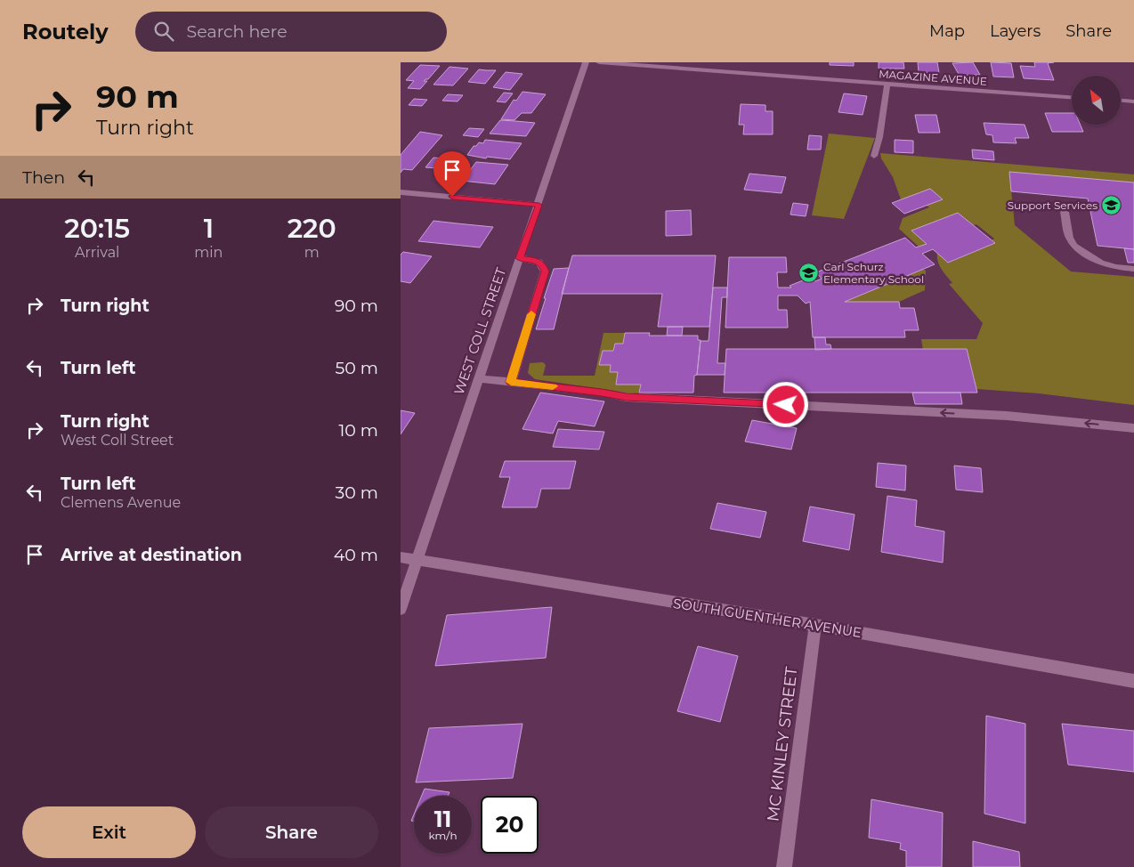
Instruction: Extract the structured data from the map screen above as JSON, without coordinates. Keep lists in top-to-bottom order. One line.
{"streets":{"street":["MAGAZINE AVENUE","WEST COLL STREET","SOUTH GUENTHER AVENUE","MC KINLEY STREET"]},"crossings":[["WEST COLL STREET","SOUTH GUENTHER AVENUE"],["SOUTH GUENTHER AVENUE","MC KINLEY STREET"]],"places":{"school or university":["Support Services","Carl Schurz Elementary School"]},"north":"top left","page":{"header":"Routely","search":"Search here","nav":["Map","Layers","Share"],"turn":["90 m","Turn right"],"then":"Then","eta":["20:15","Arrival","1","min","220","m"],"list":[{"name":"Turn right","value":"90 m"},{"name":"Turn left","value":"50 m"},{"name":"Turn right","note":"West Coll Street","value":"10 m"},{"name":"Turn left","note":"Clemens Avenue","value":"30 m"},{"name":"Arrive at destination","value":"40 m"}],"speed":"11 km/h","limit":"20","buttons":["Exit","Share"]}}
